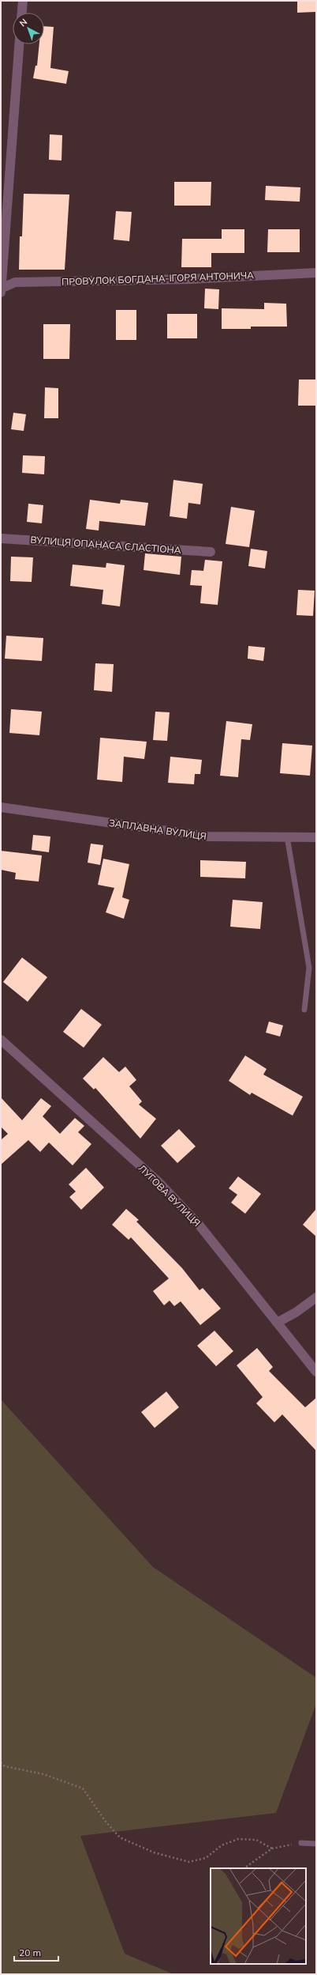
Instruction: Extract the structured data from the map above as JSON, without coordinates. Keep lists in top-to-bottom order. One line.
{"streets":{"street":["ПРОВУЛОК БОГДАНА-ІГОРЯ АНТОНИЧА","ВУЛИЦЯ ОПАНАСА СЛАСТІОНА","ЗАПЛАВНА ВУЛИЦЯ","ЛУГОВА ВУЛИЦЯ"]},"scale_bar":"20 m","north":"top left"}
